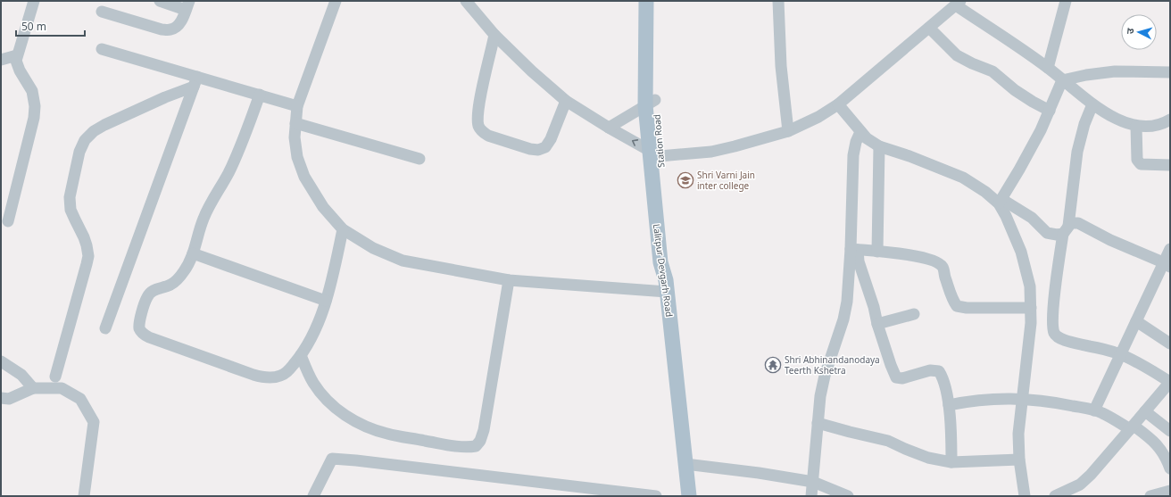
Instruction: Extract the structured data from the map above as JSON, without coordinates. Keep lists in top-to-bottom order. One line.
{"streets":{"main road":["Lalitpur Devgarh Road"]},"places":{"school or university":["Shri Varni Jain inter college"],"temple":["Shri Abhinandanodaya Teerth Kshetra"]},"scale_bar":"50 m","north":"left"}
